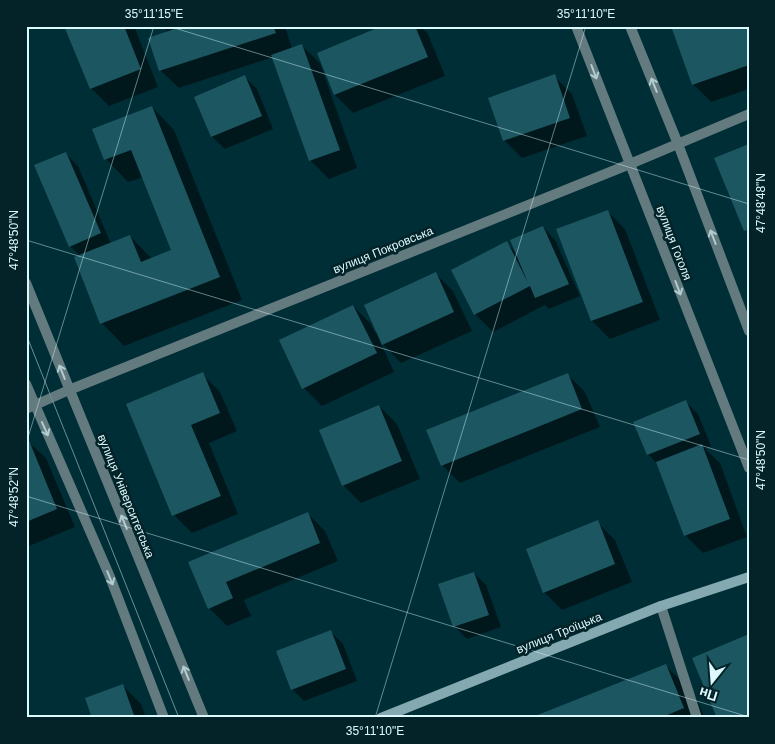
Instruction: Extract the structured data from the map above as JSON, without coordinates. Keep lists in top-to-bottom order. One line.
{"streets":{"main road":["вулиця Троїцька"],"street":["вулиця Гоголя","вулиця Покровська","вулиця Університетська"]},"crossings":[["вулиця Гоголя","вулиця Покровська"],["вулиця Покровська","вулиця Університетська"]],"north":"bottom","coordinates":["35°11'15\"E","35°11'10\"E","47°48'48\"N","47°48'50\"N","47°48'52\"N"]}
